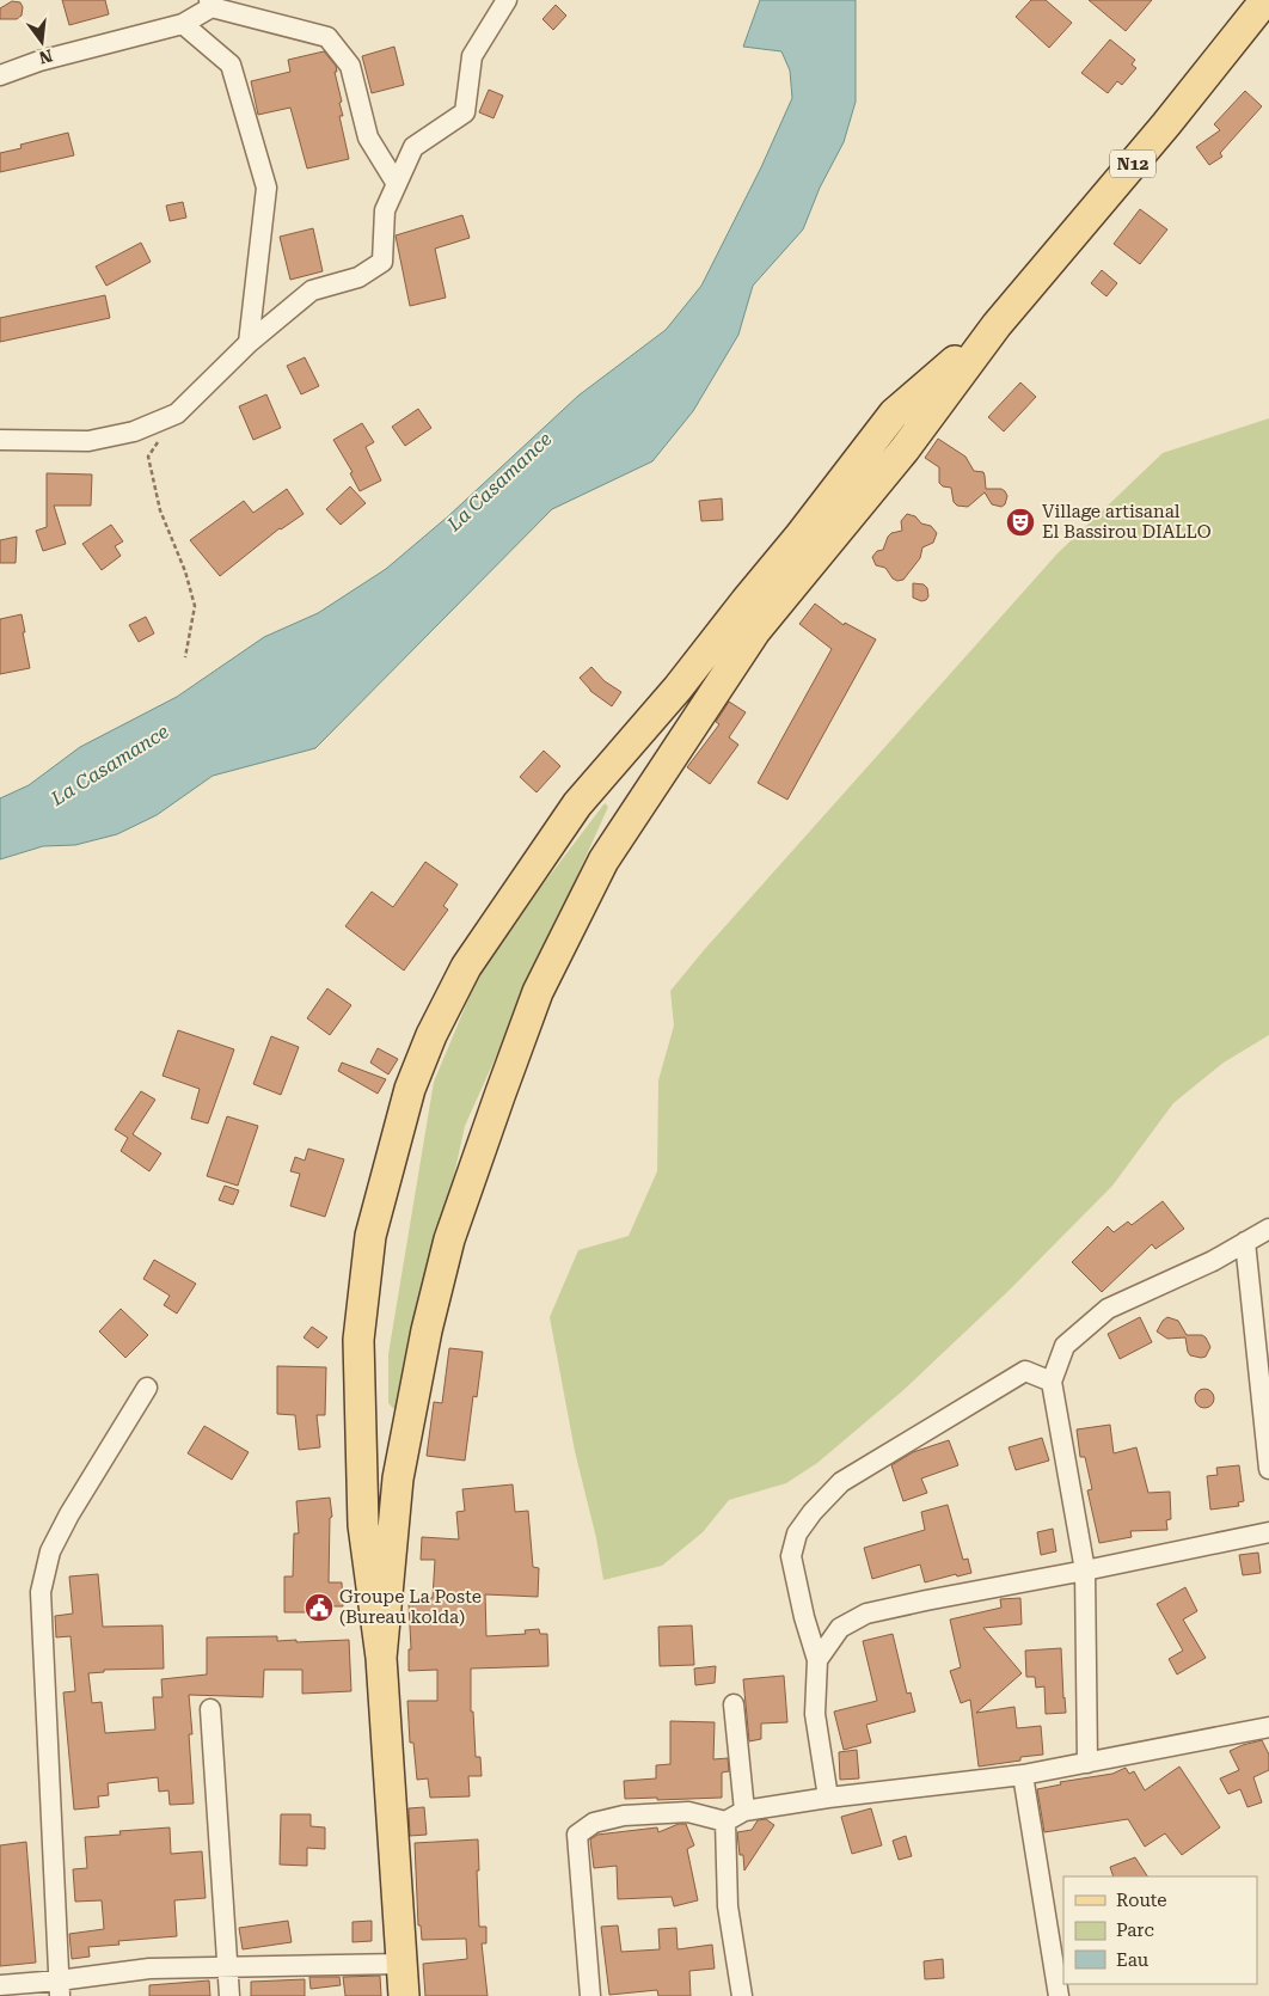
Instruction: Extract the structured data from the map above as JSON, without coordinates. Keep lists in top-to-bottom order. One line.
{"streets":{"main road":["N12"]},"water":["La Casamance"],"places":{"theatre":["Village artisanal El Bassirou DIALLO"],"public building":["Groupe La Poste (Bureau kolda)"]},"legend":["Route","Parc","Eau"],"north":"bottom"}
